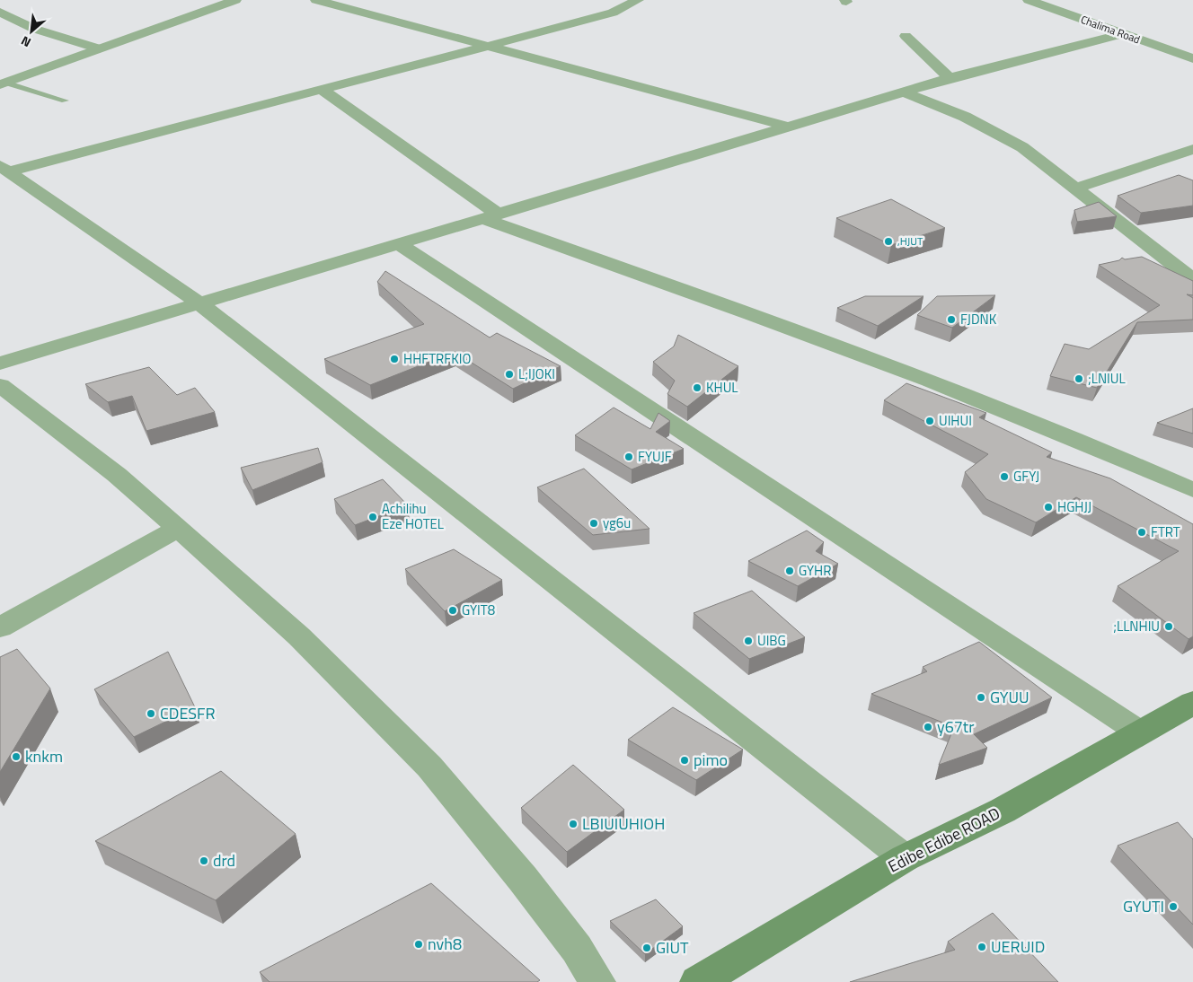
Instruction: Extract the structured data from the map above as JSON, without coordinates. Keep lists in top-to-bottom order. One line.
{"streets":{"main road":["Edibe Edibe ROAD"],"street":["Chalima Road"]},"places":[",HJUT","FJDNK","HHFTRFKIO","L;IJOKI",";LNIUL","KHUL","UIHUI","FYUJF","GFYJ","HGHJJ","Achilihu Eze HOTEL","yg6u","FTRT","GYHR","GYIT8",";LLNHIU","UIBG","GYUU","CDESFR","y67tr","knkm","pimo","LBIUIUHIOH","drd","GYUTI","nvh8","UERUID","GIUT"],"north":"bottom left"}
